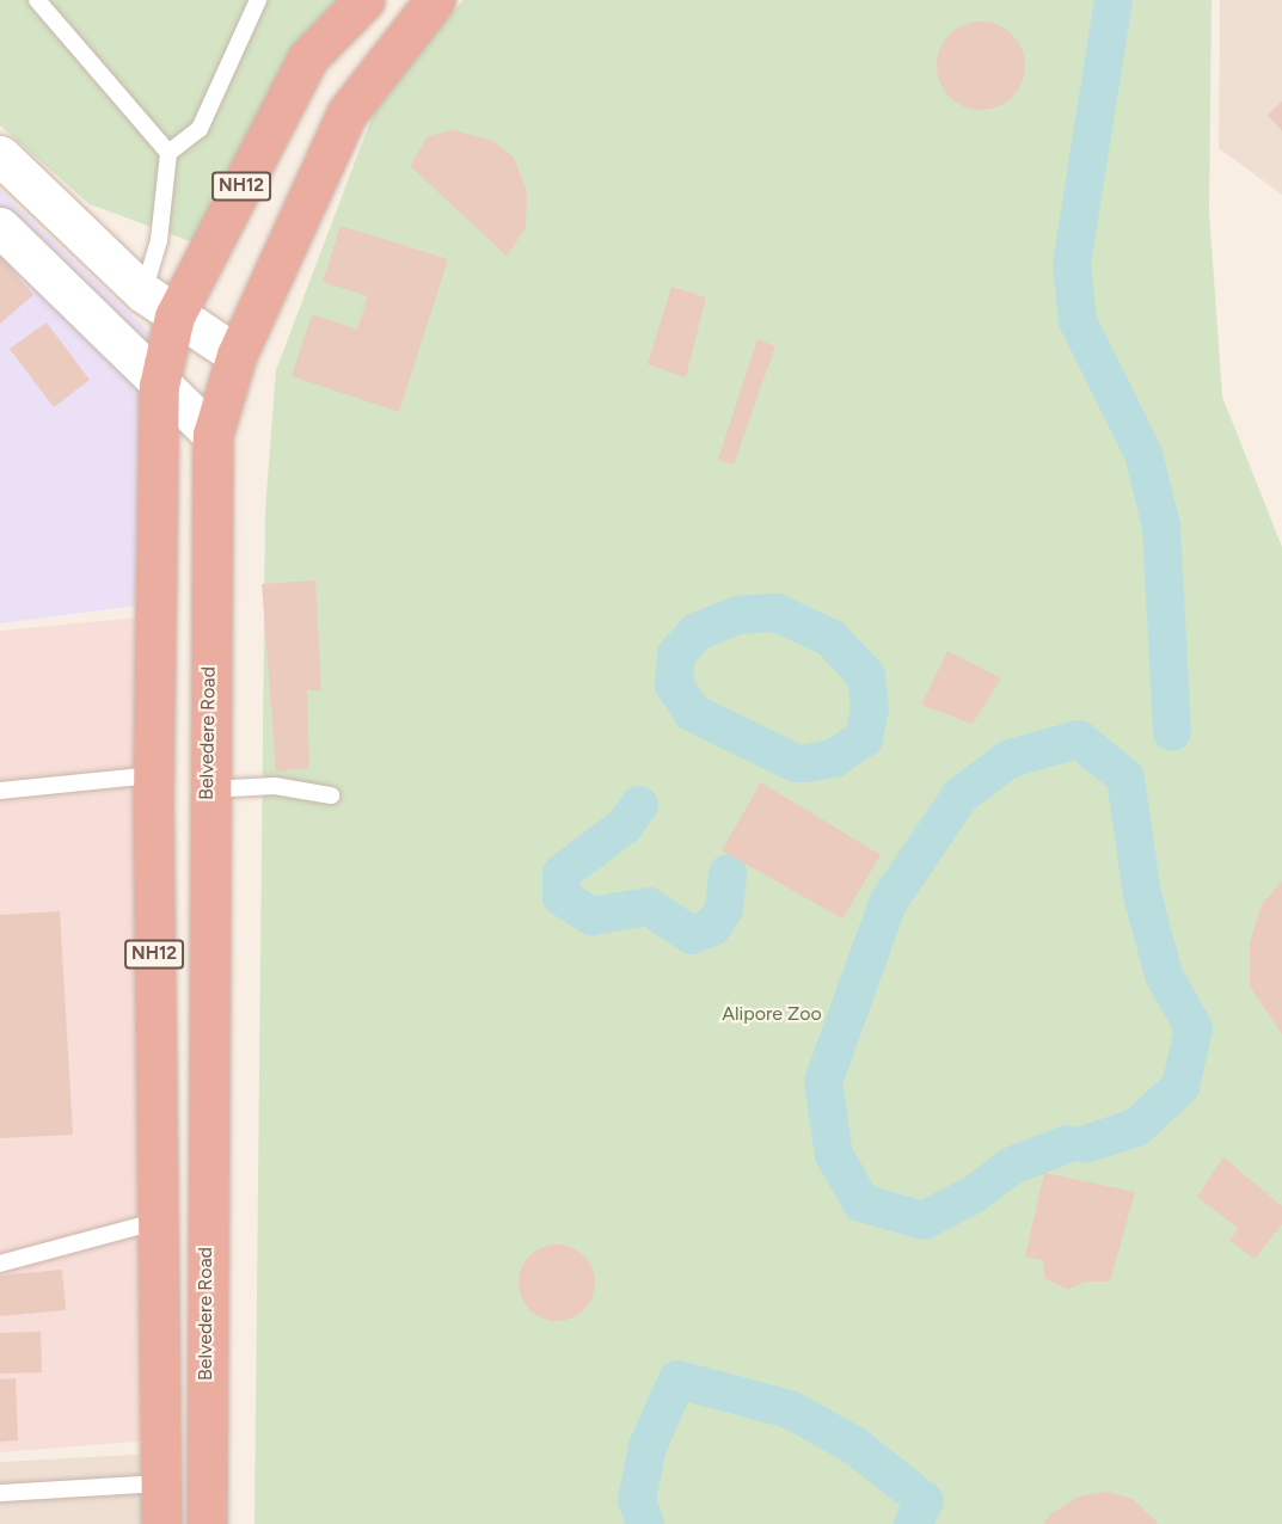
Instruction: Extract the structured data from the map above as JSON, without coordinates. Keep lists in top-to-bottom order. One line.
{"streets":{"highway":["NH12","Belvedere Road"]},"parks":["Alipore Zoo"]}
